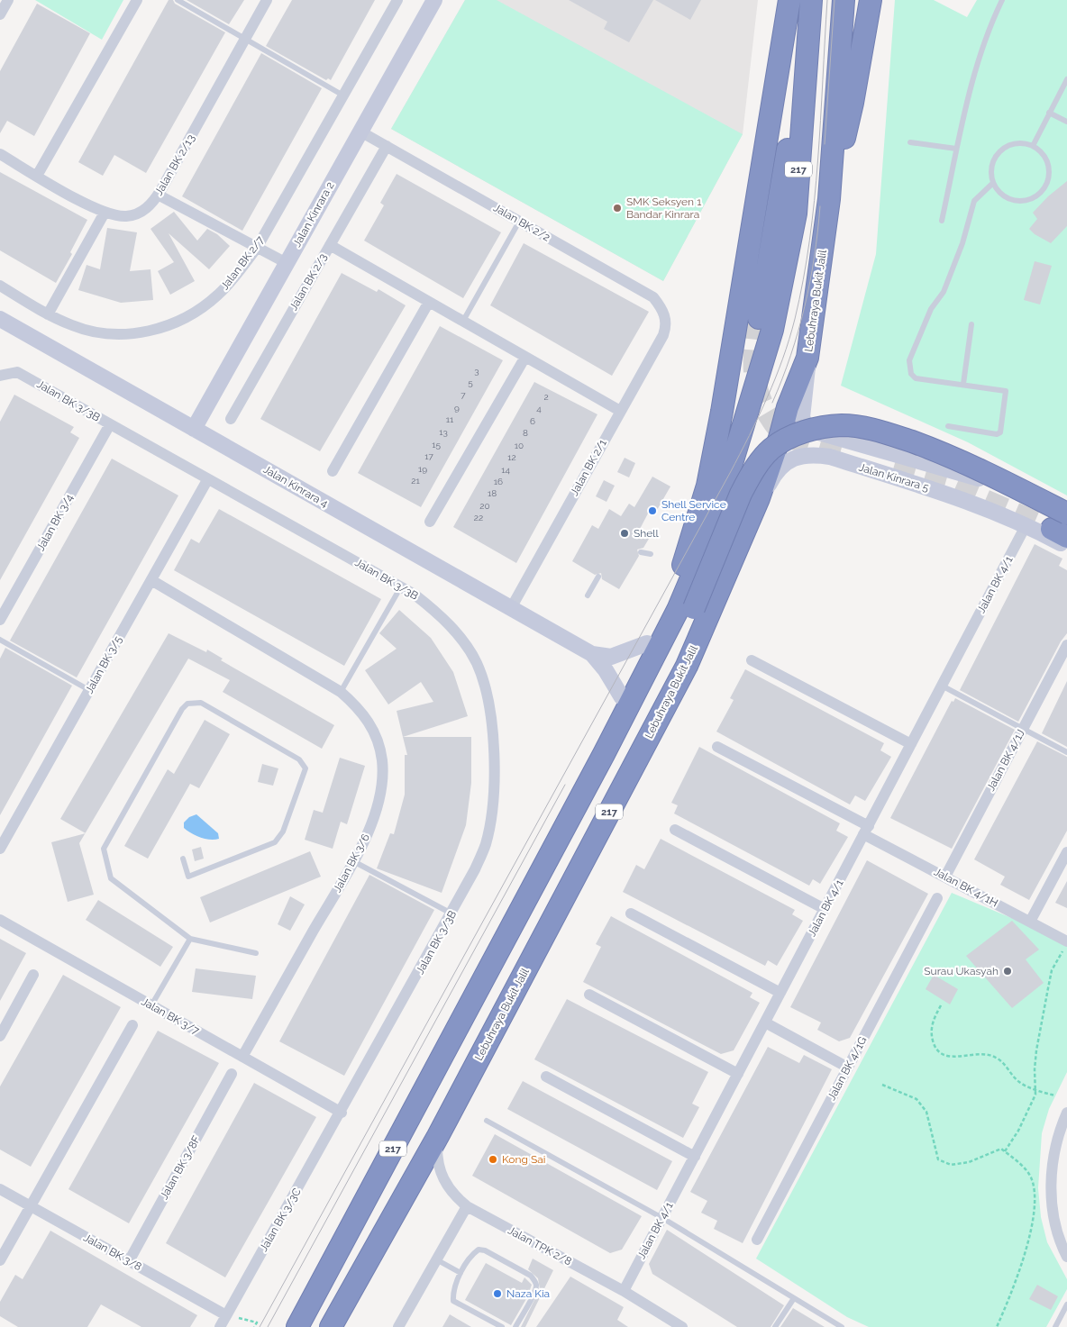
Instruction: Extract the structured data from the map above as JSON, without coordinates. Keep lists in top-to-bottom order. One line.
{"streets":{"highway":["217","Lebuhraya Bukit Jalil"],"street":["Jalan BK 2/13","Jalan Kinrara 2","Jalan BK 2/2","Jalan BK 2/7","Jalan BK 2/3","Jalan BK 3/3B","Jalan BK 2/1","Jalan Kinrara 5","Jalan Kinrara 4","Jalan BK 3/4","Jalan BK 4/1","Jalan BK 3/5","Jalan BK 4/1J","Jalan BK 3/6","Jalan BK 4/1H","Jalan BK 3/7","Jalan BK 4/1G","Jalan BK 3/8F","Jalan BK 3/3C","Jalan TPK 2/8","Jalan BK 3/8"]},"crossings":[["Jalan Kinrara 2","Jalan BK 2/2"],["Jalan Kinrara 2","Jalan Kinrara 4"],["Jalan BK 2/2","Jalan BK 2/3"],["Jalan BK 2/2","Jalan BK 2/1"],["Lebuhraya Bukit Jalil","Jalan Kinrara 5"],["Lebuhraya Bukit Jalil","Jalan TPK 2/8"],["Jalan BK 3/3B","Jalan BK 3/4"],["Jalan BK 3/3B","Jalan BK 3/5"],["Jalan BK 3/3B","Jalan BK 3/7"],["Jalan BK 3/3B","Jalan BK 3/3C"],["Jalan BK 2/1","Jalan Kinrara 4"],["Jalan Kinrara 5","Jalan BK 4/1"],["Jalan BK 4/1","Jalan BK 4/1H"],["Jalan BK 4/1","Jalan TPK 2/8"],["Jalan BK 3/5","Jalan BK 3/6"],["Jalan BK 4/1J","Jalan BK 4/1H"],["Jalan BK 3/6","Jalan BK 3/7"],["Jalan BK 3/7","Jalan BK 3/3C"],["Jalan BK 3/8F","Jalan BK 3/8"],["Jalan BK 3/3C","Jalan BK 3/8"]],"places":["SMK Seksyen 1 Bandar Kinrara","Shell Service Centre","Shell","Surau Ukasyah","Kong Sai","Naza Kia"],"house_numbers":["3","5","7","2","9","4","11","6","13","8","15","10","17","12","19","14","21","16","18","20","22"]}
